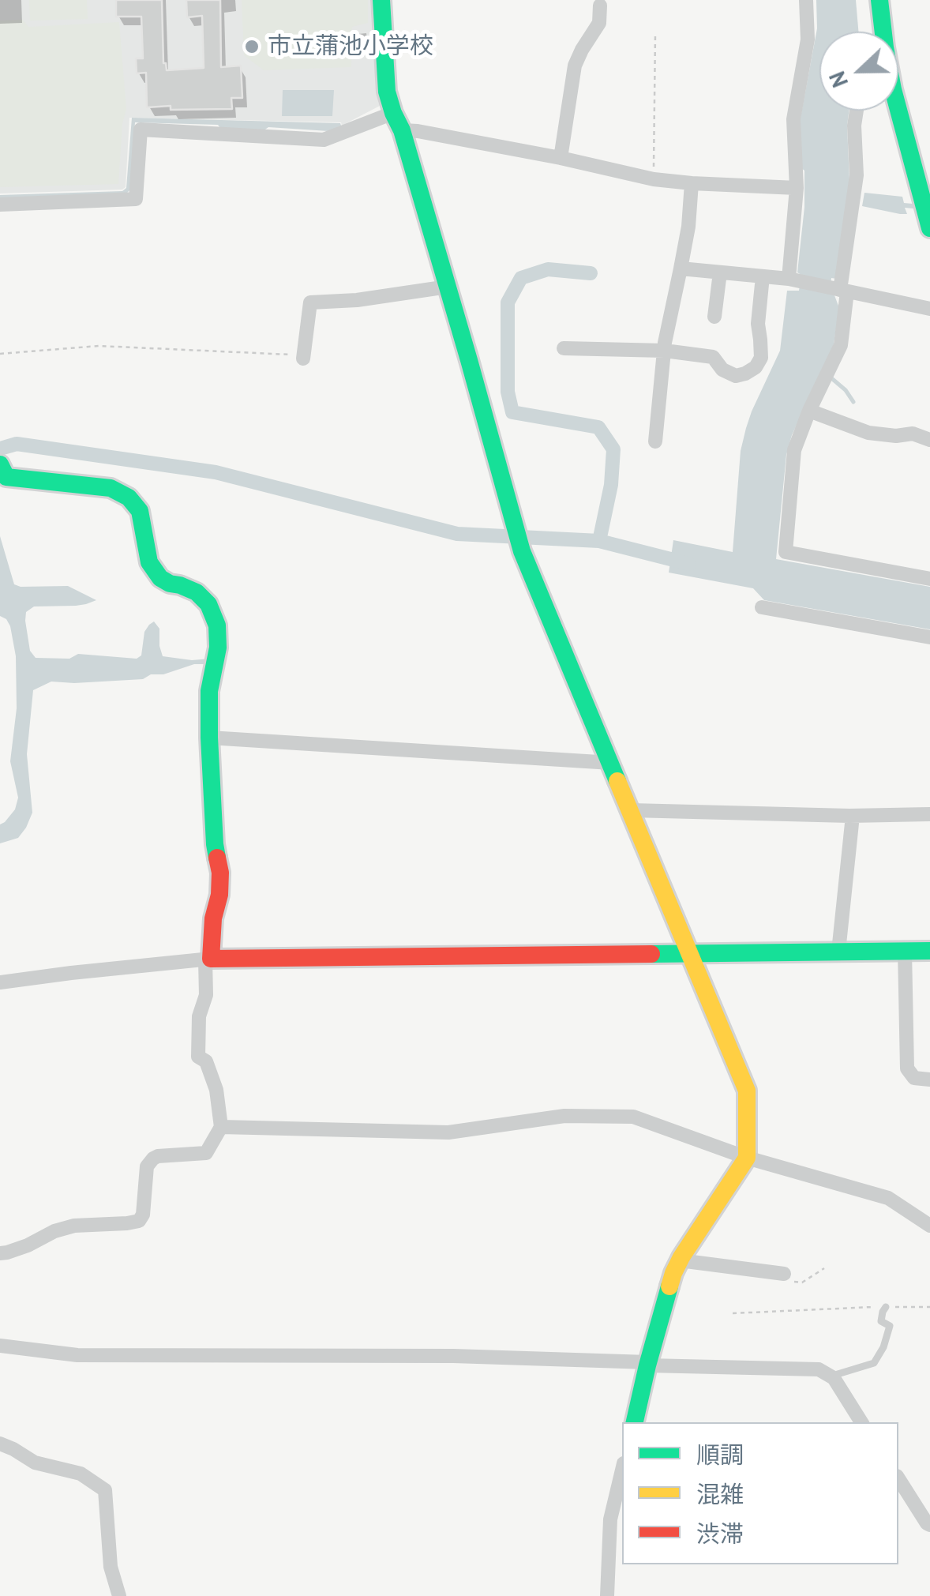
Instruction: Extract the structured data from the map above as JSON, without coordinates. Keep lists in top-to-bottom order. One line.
{"places":["市立蒲池小学校"],"legend":["順調","混雑","渋滞"],"north":"left"}
